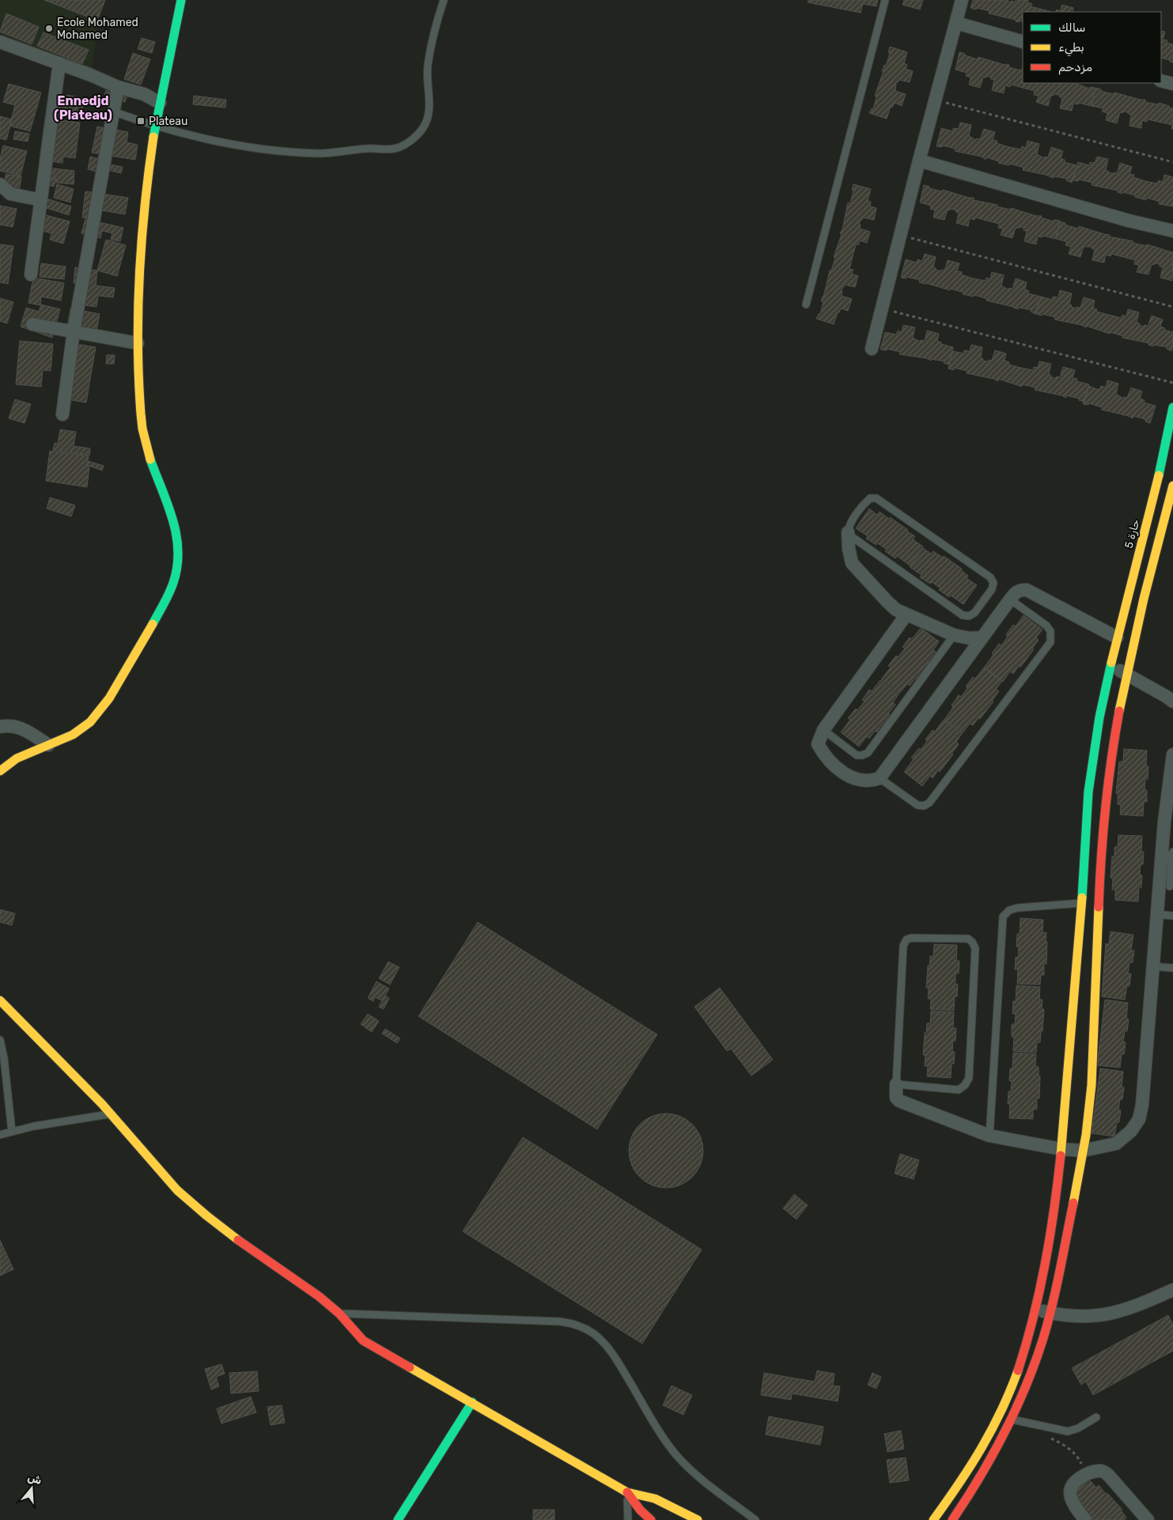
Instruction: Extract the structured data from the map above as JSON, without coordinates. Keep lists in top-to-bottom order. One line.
{"streets":{"street":["حارة 5"]},"districts":["Ennedjd (Plateau)"],"places":{"other":["Ecole Mohamed Mohamed"],"transit":["Plateau"]},"legend":["سالك","بطيء","مزدحم"],"north":"top"}
